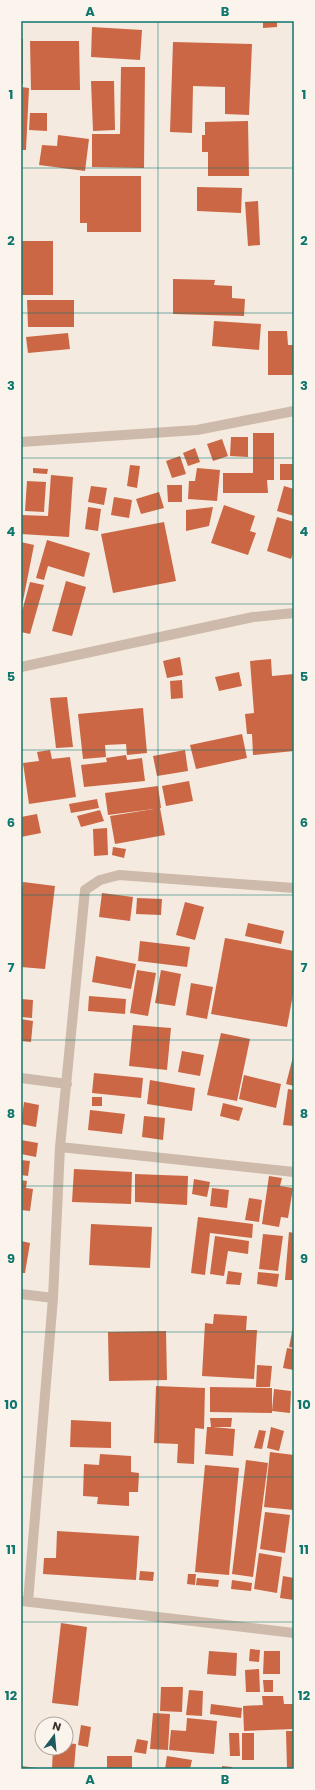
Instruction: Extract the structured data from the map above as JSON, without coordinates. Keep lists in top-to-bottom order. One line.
{"north":"top","grid":{"columns":["A","B"],"rows":["1","2","3","4","5","6","7","8","9","10","11","12"]}}
